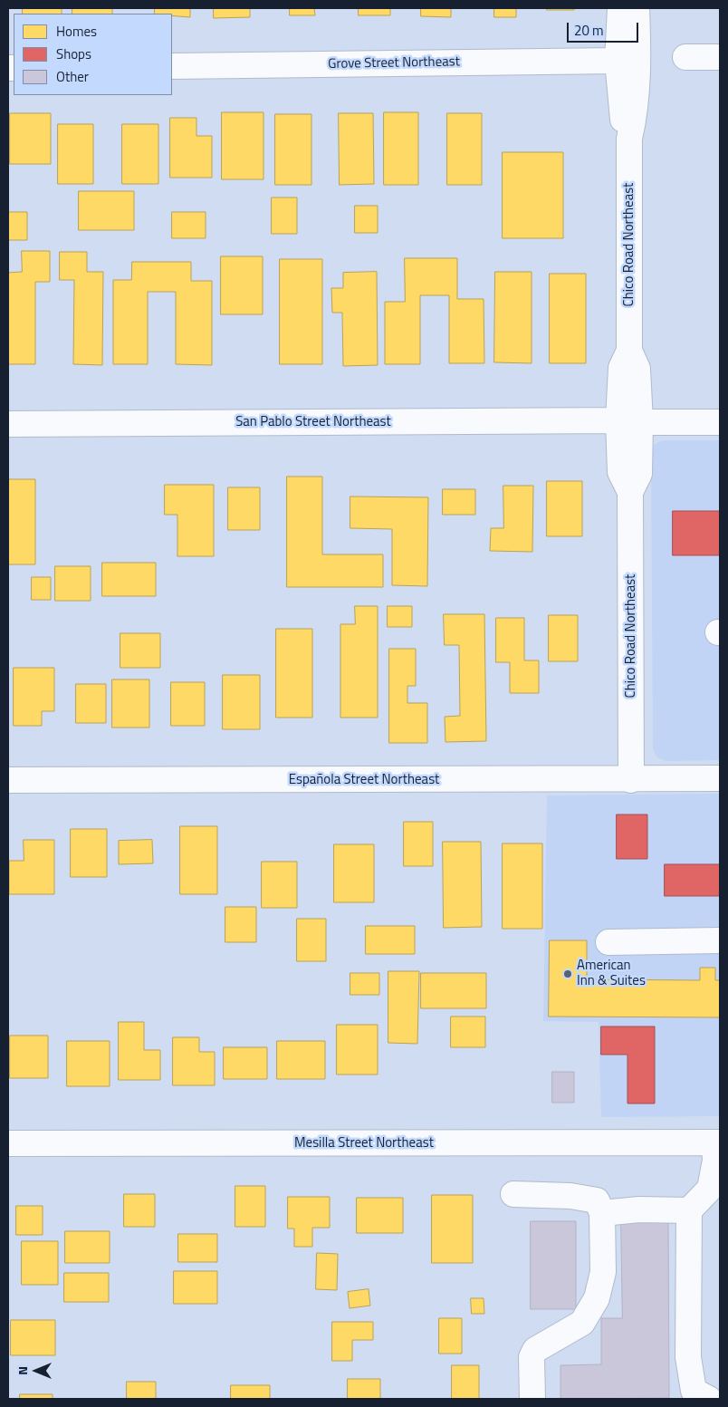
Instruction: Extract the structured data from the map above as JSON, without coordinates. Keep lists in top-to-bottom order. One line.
{"streets":{"street":["Grove Street Northeast","Chico Road Northeast","San Pablo Street Northeast","Española Street Northeast","Mesilla Street Northeast"]},"crossings":[["Grove Street Northeast","Chico Road Northeast"],["Chico Road Northeast","San Pablo Street Northeast"],["Chico Road Northeast","Española Street Northeast"]],"places":["American Inn & Suites"],"legend":["Homes","Shops","Other"],"scale_bar":"20 m","north":"left"}
